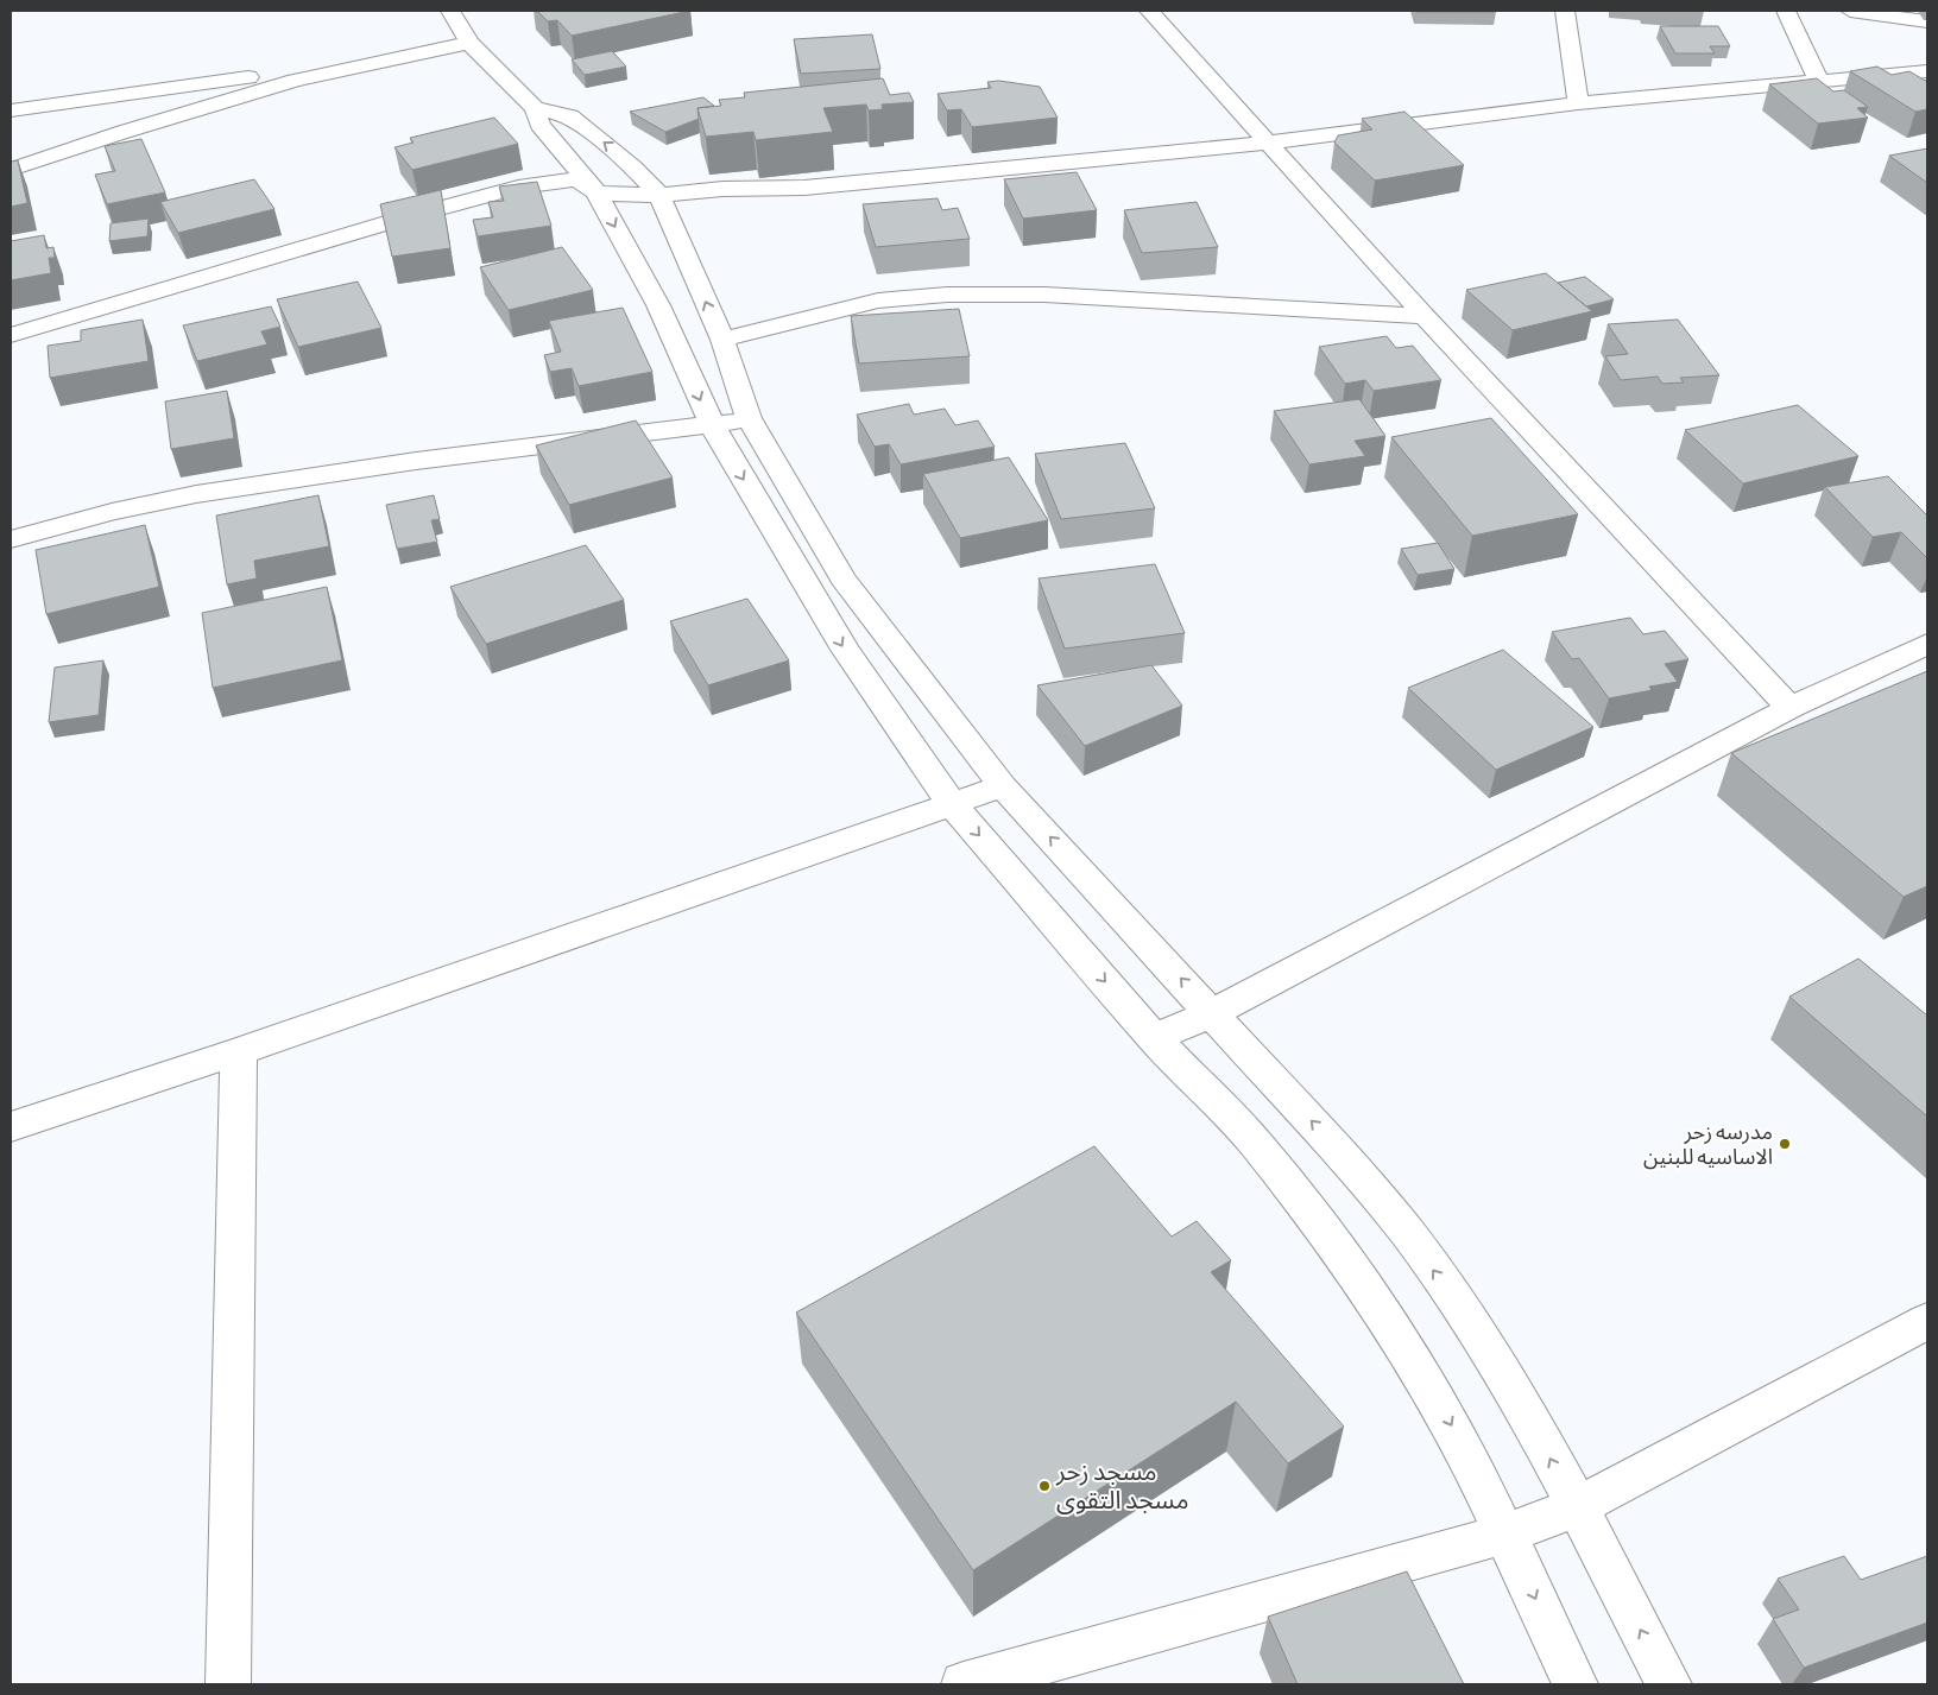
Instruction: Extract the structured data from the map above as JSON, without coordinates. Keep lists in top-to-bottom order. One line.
{"places":["مدرسه زحر الاساسيه للبنين","مسجد زحر مسجد التقوى"]}
